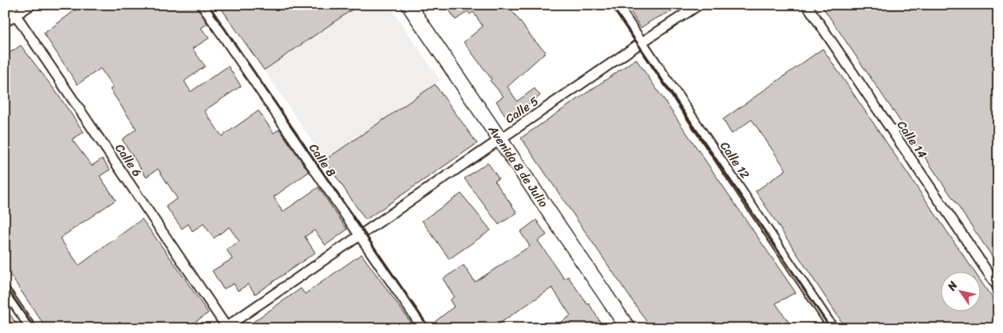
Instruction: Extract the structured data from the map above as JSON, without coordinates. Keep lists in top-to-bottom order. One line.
{"streets":{"main road":["Avenida 8 de Julio"],"street":["Calle 5","Calle 14","Calle 6","Calle 8","Calle 12"]},"crossings":[["Calle 5","Calle 6"],["Calle 5","Calle 8"],["Calle 5","Calle 12"],["Calle 5","Avenida 8 de Julio"]],"north":"top left"}
